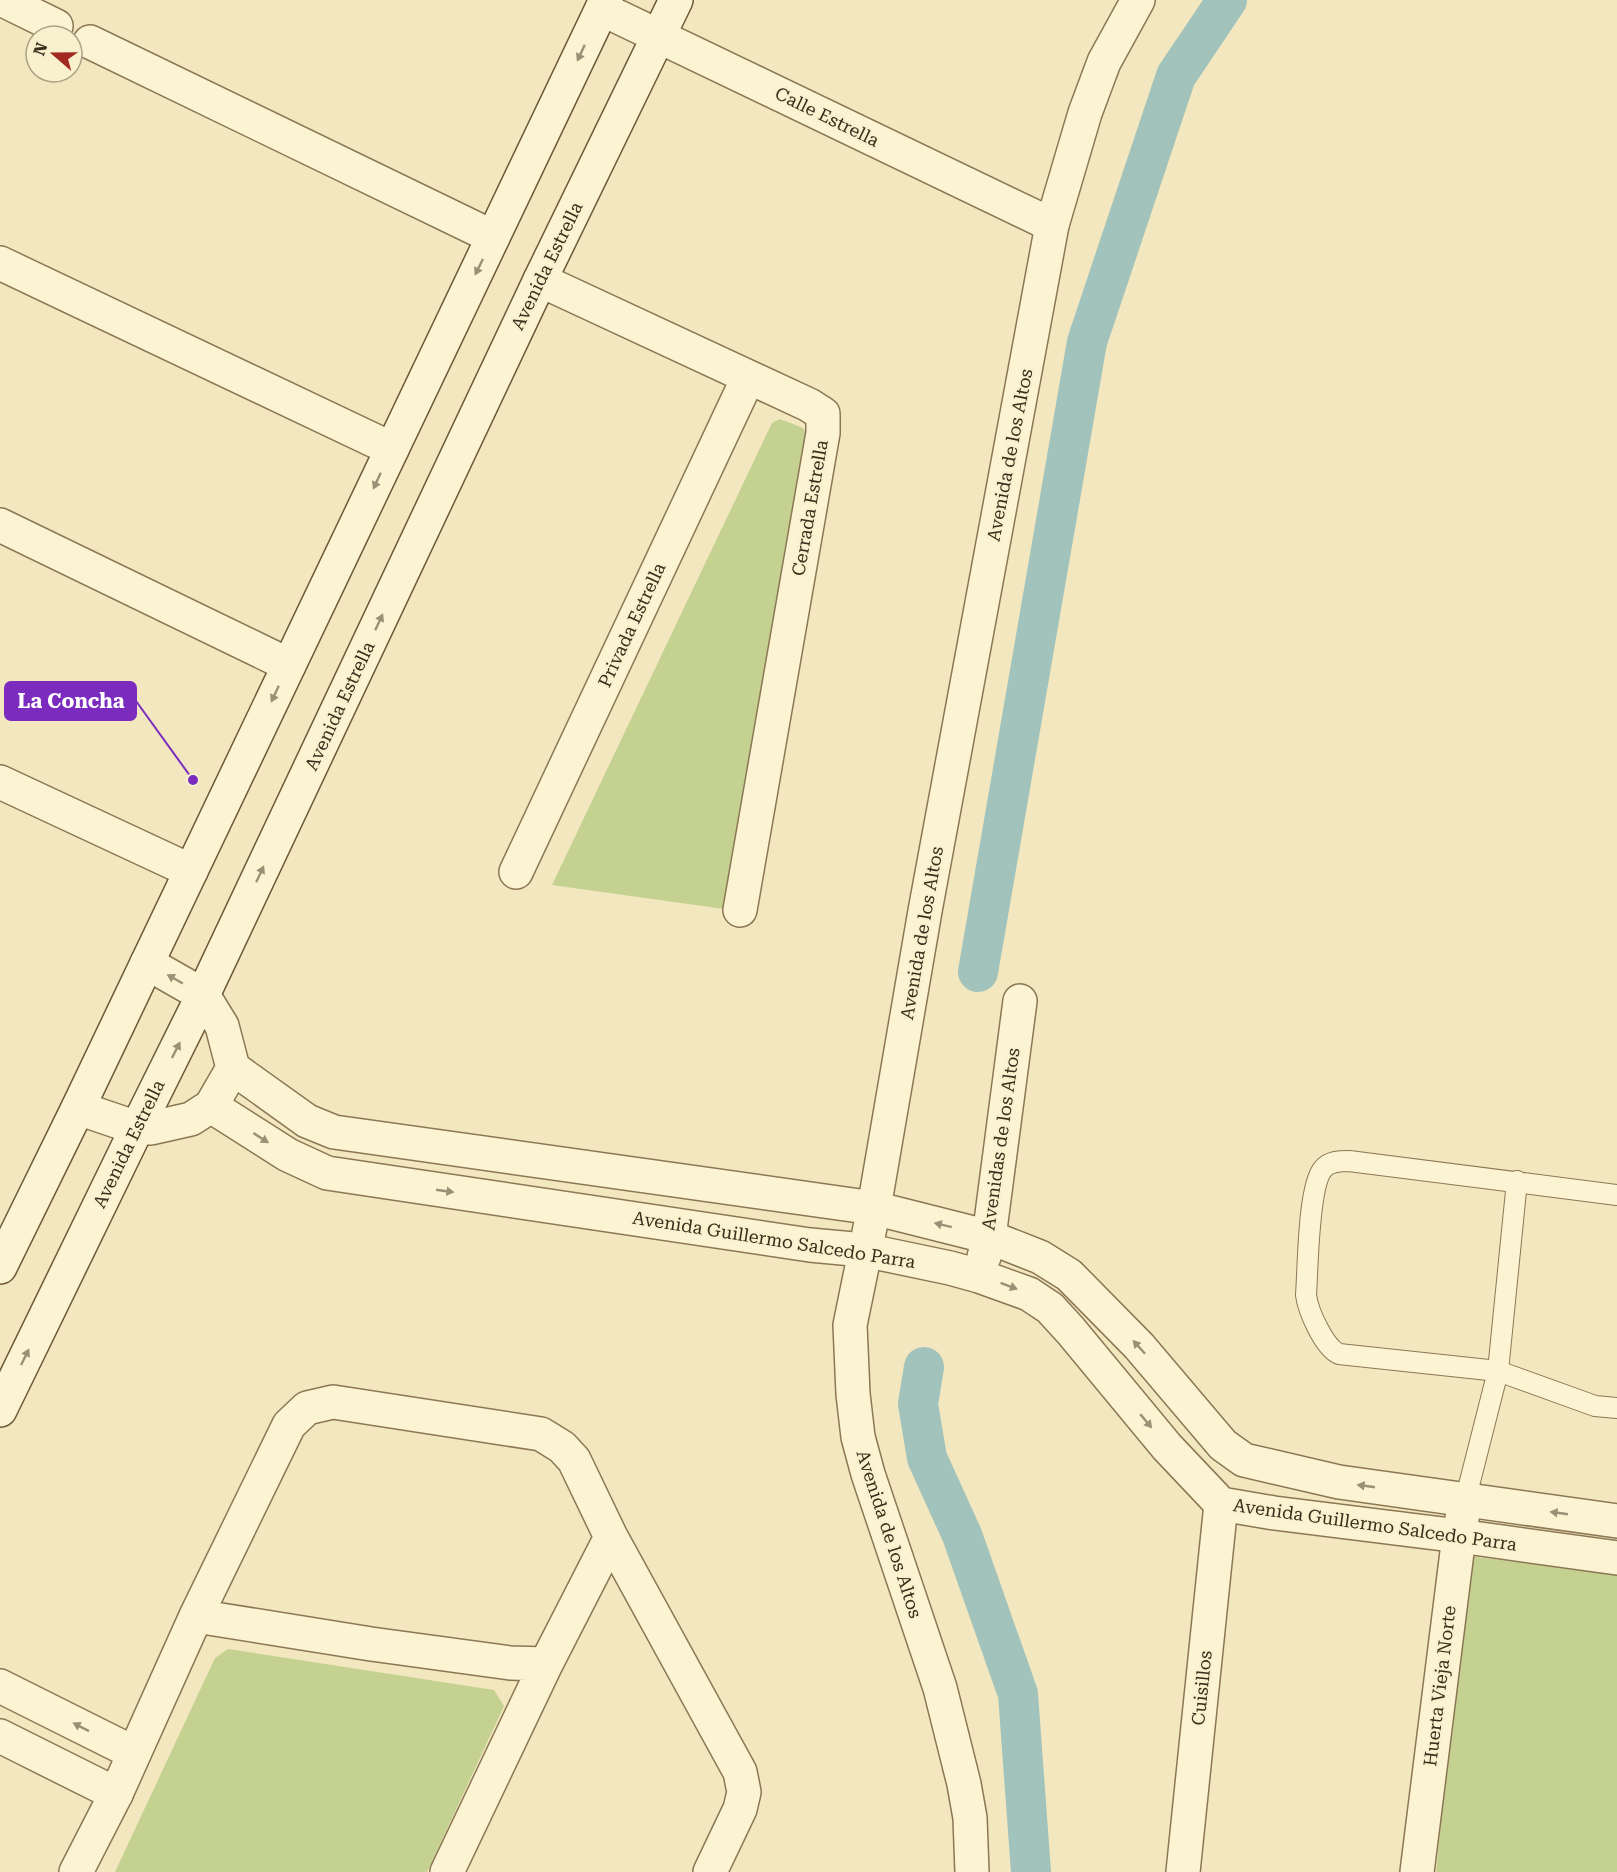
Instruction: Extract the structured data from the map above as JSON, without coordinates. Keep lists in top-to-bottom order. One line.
{"streets":{"street":["Calle Estrella","Avenida Estrella","Avenida de los Altos","Cerrada Estrella","Privada Estrella","Avenidas de los Altos","Avenida Guillermo Salcedo Parra","Huerta Vieja Norte","Cuisillos"]},"crossings":[["Calle Estrella","Avenida Estrella"],["Calle Estrella","Avenida de los Altos"],["Avenida Estrella","Cerrada Estrella"],["Avenida de los Altos","Avenida Guillermo Salcedo Parra"],["Cerrada Estrella","Privada Estrella"],["Avenidas de los Altos","Avenida Guillermo Salcedo Parra"],["Avenida Guillermo Salcedo Parra","Huerta Vieja Norte"],["Avenida Guillermo Salcedo Parra","Cuisillos"]],"places":["La Concha"],"north":"left"}
